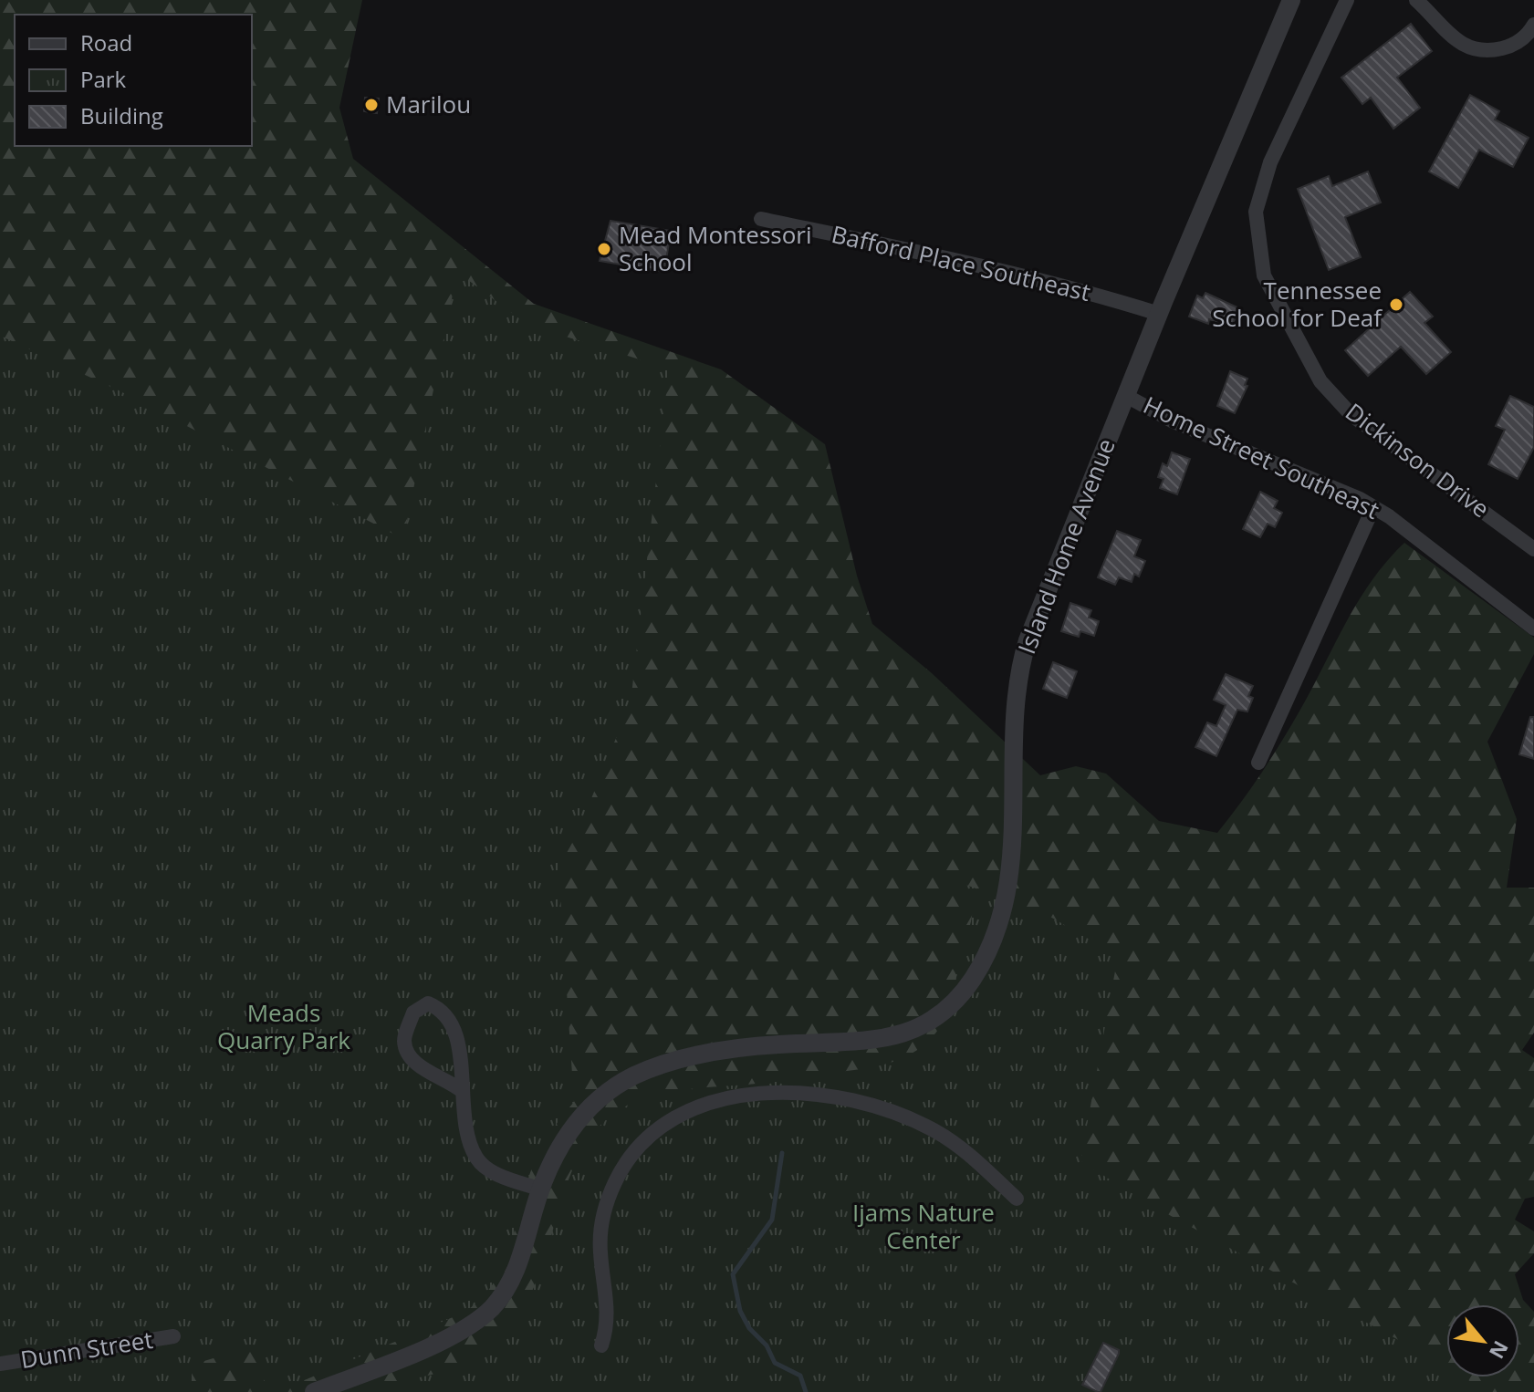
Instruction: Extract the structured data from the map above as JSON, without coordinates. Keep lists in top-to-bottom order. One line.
{"streets":{"street":["Bafford Place Southeast","Home Street Southeast","Dickinson Drive","Island Home Avenue","Dunn Street"]},"crossings":[["Bafford Place Southeast","Island Home Avenue"],["Home Street Southeast","Island Home Avenue"]],"parks":["Meads Quarry Park","Ijams Nature Center"],"places":["Marilou","Mead Montessori School","Tennessee School for Deaf"],"legend":["Road","Park","Building"],"north":"bottom right"}
